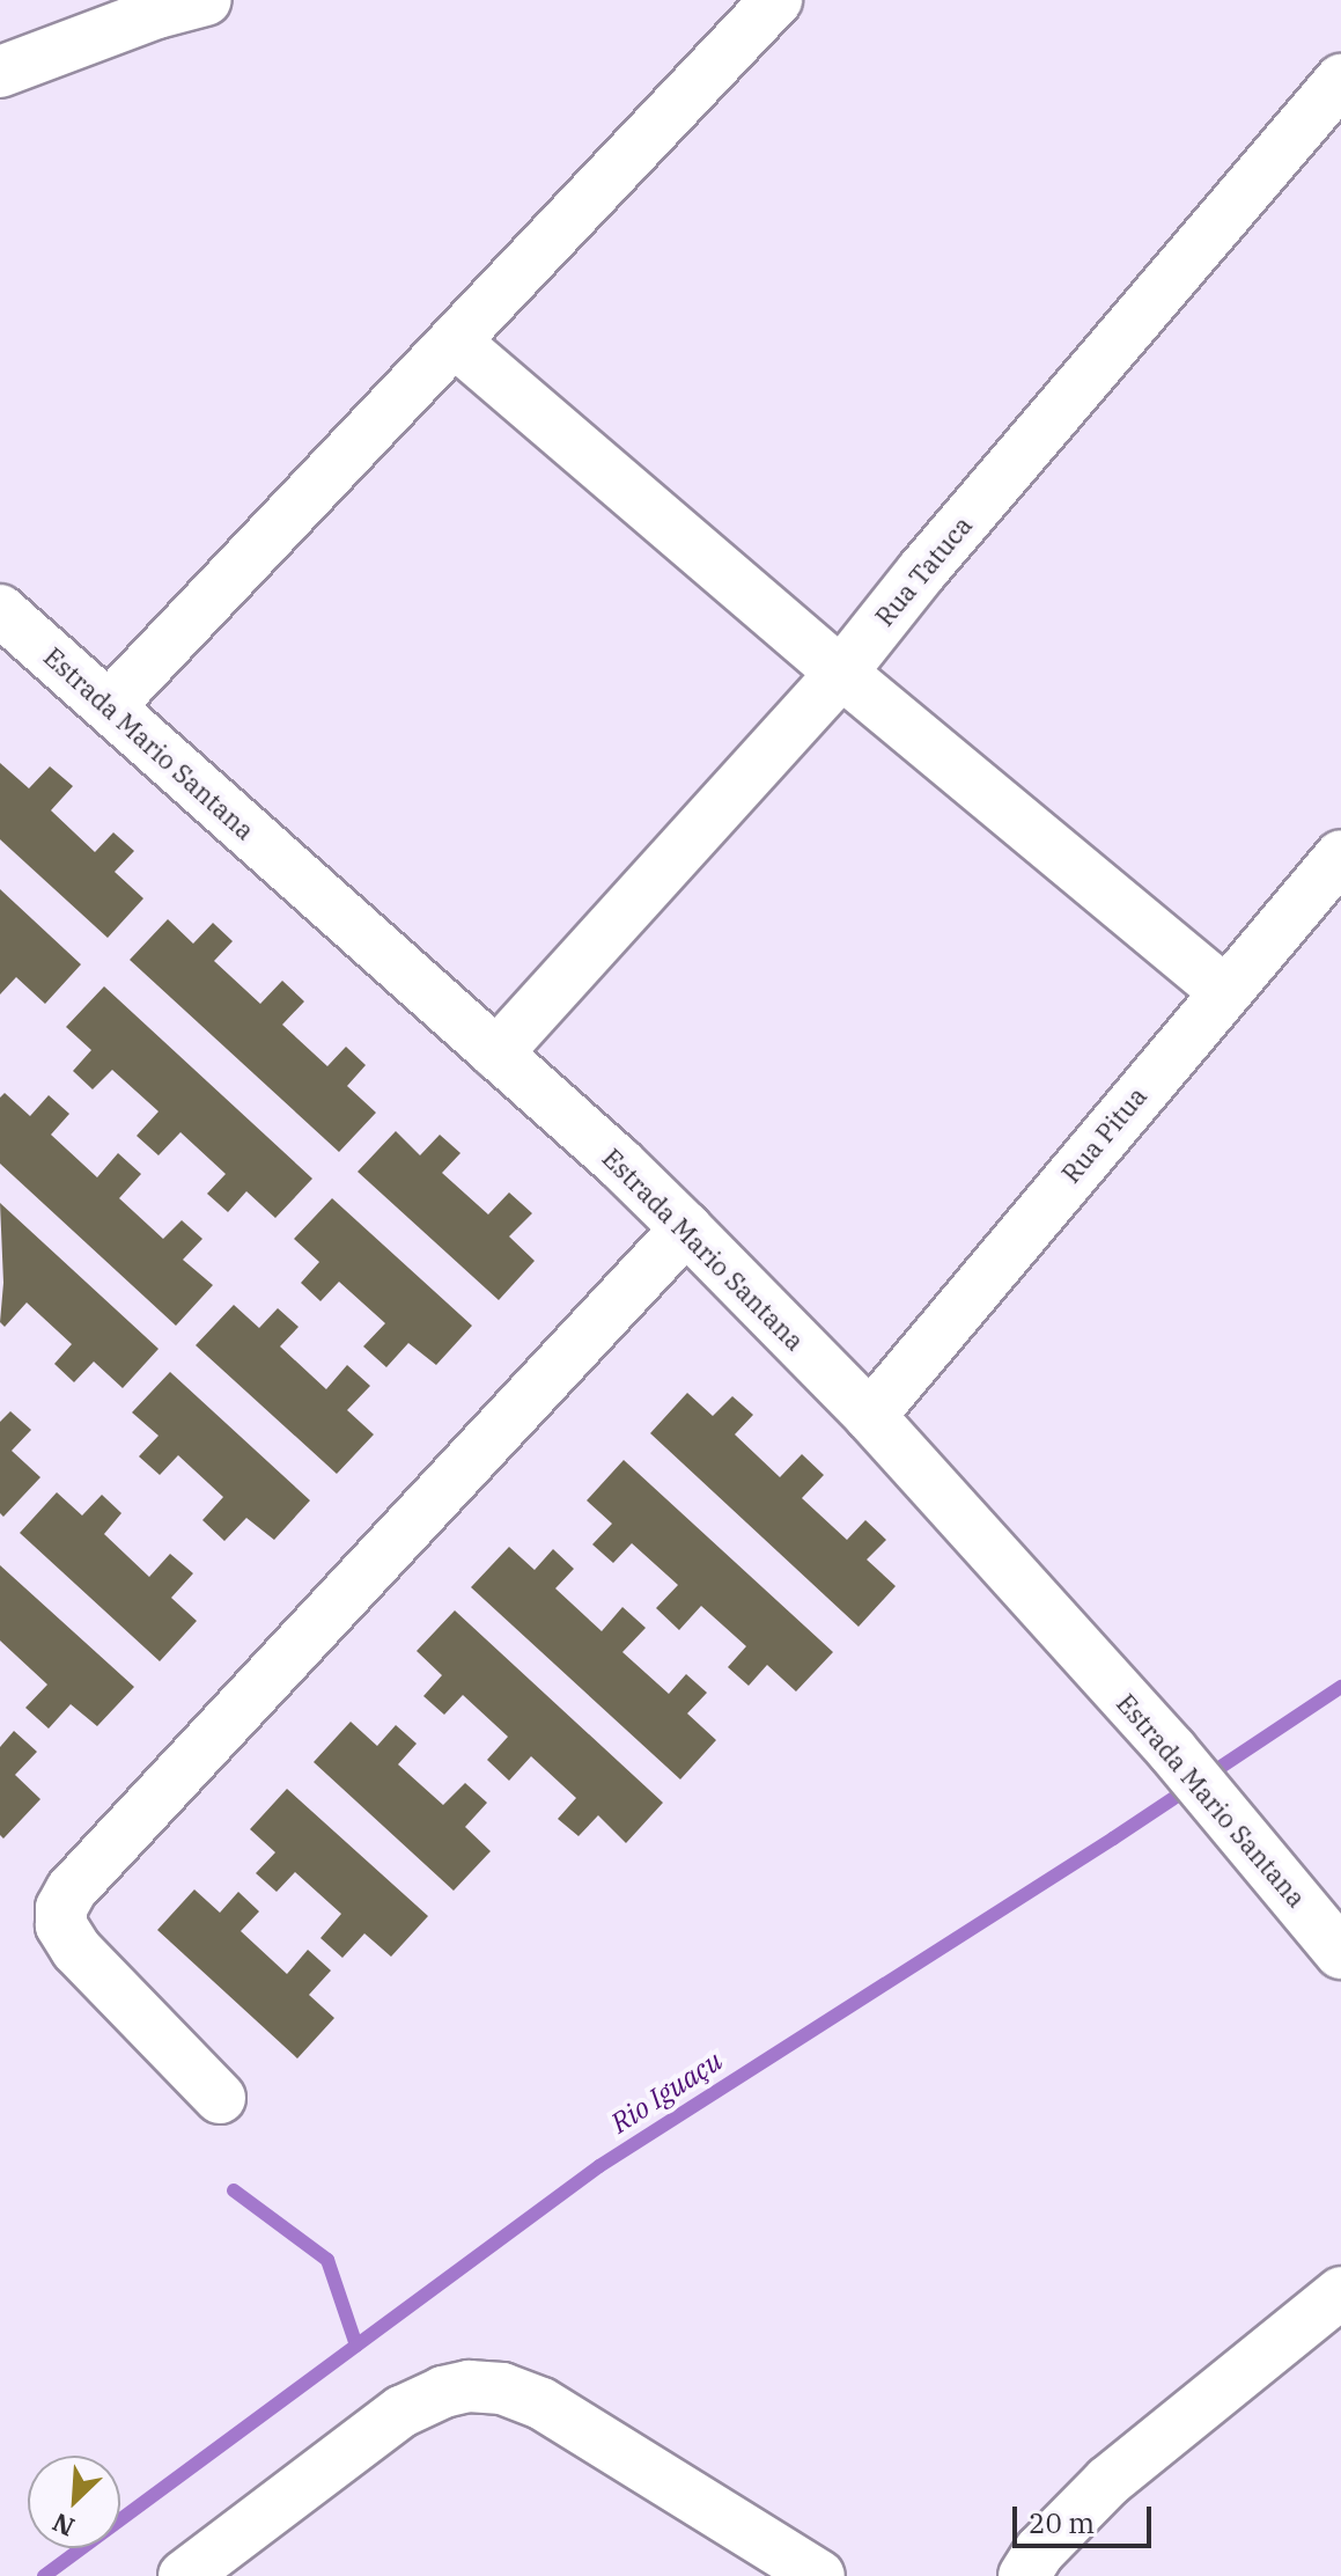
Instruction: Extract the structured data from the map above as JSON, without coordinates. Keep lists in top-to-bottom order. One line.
{"streets":{"street":["Rua Tatuca","Estrada Mario Santana","Rua Pitua"]},"crossings":[["Rua Tatuca","Estrada Mario Santana"],["Estrada Mario Santana","Rua Pitua"]],"water":["Rio Iguaçu"],"scale_bar":"20 m","north":"bottom left"}
